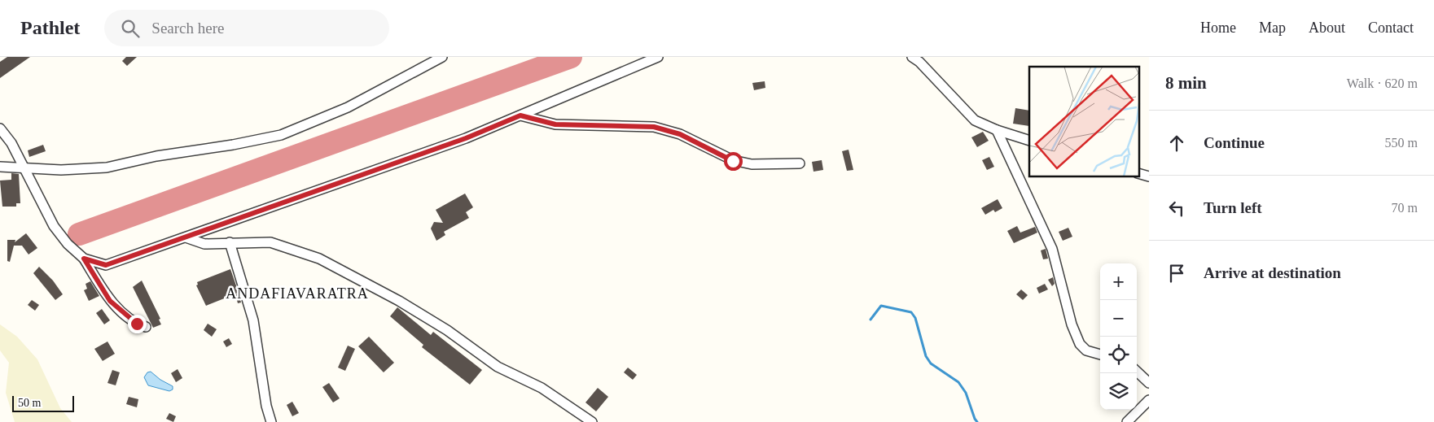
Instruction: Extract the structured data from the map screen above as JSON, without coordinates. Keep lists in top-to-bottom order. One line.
{"districts":["ANDAFIAVARATRA"],"scale_bar":"50 m","page":{"header":"Pathlet","search":"Search here","nav":["Home","Map","About","Contact"],"heading":["8 min","Walk · 620 m"],"list":[["Continue","550 m"],["Turn left","70 m"],"Arrive at destination"],"map_buttons":["+","−"],"scale":"50 m"}}
